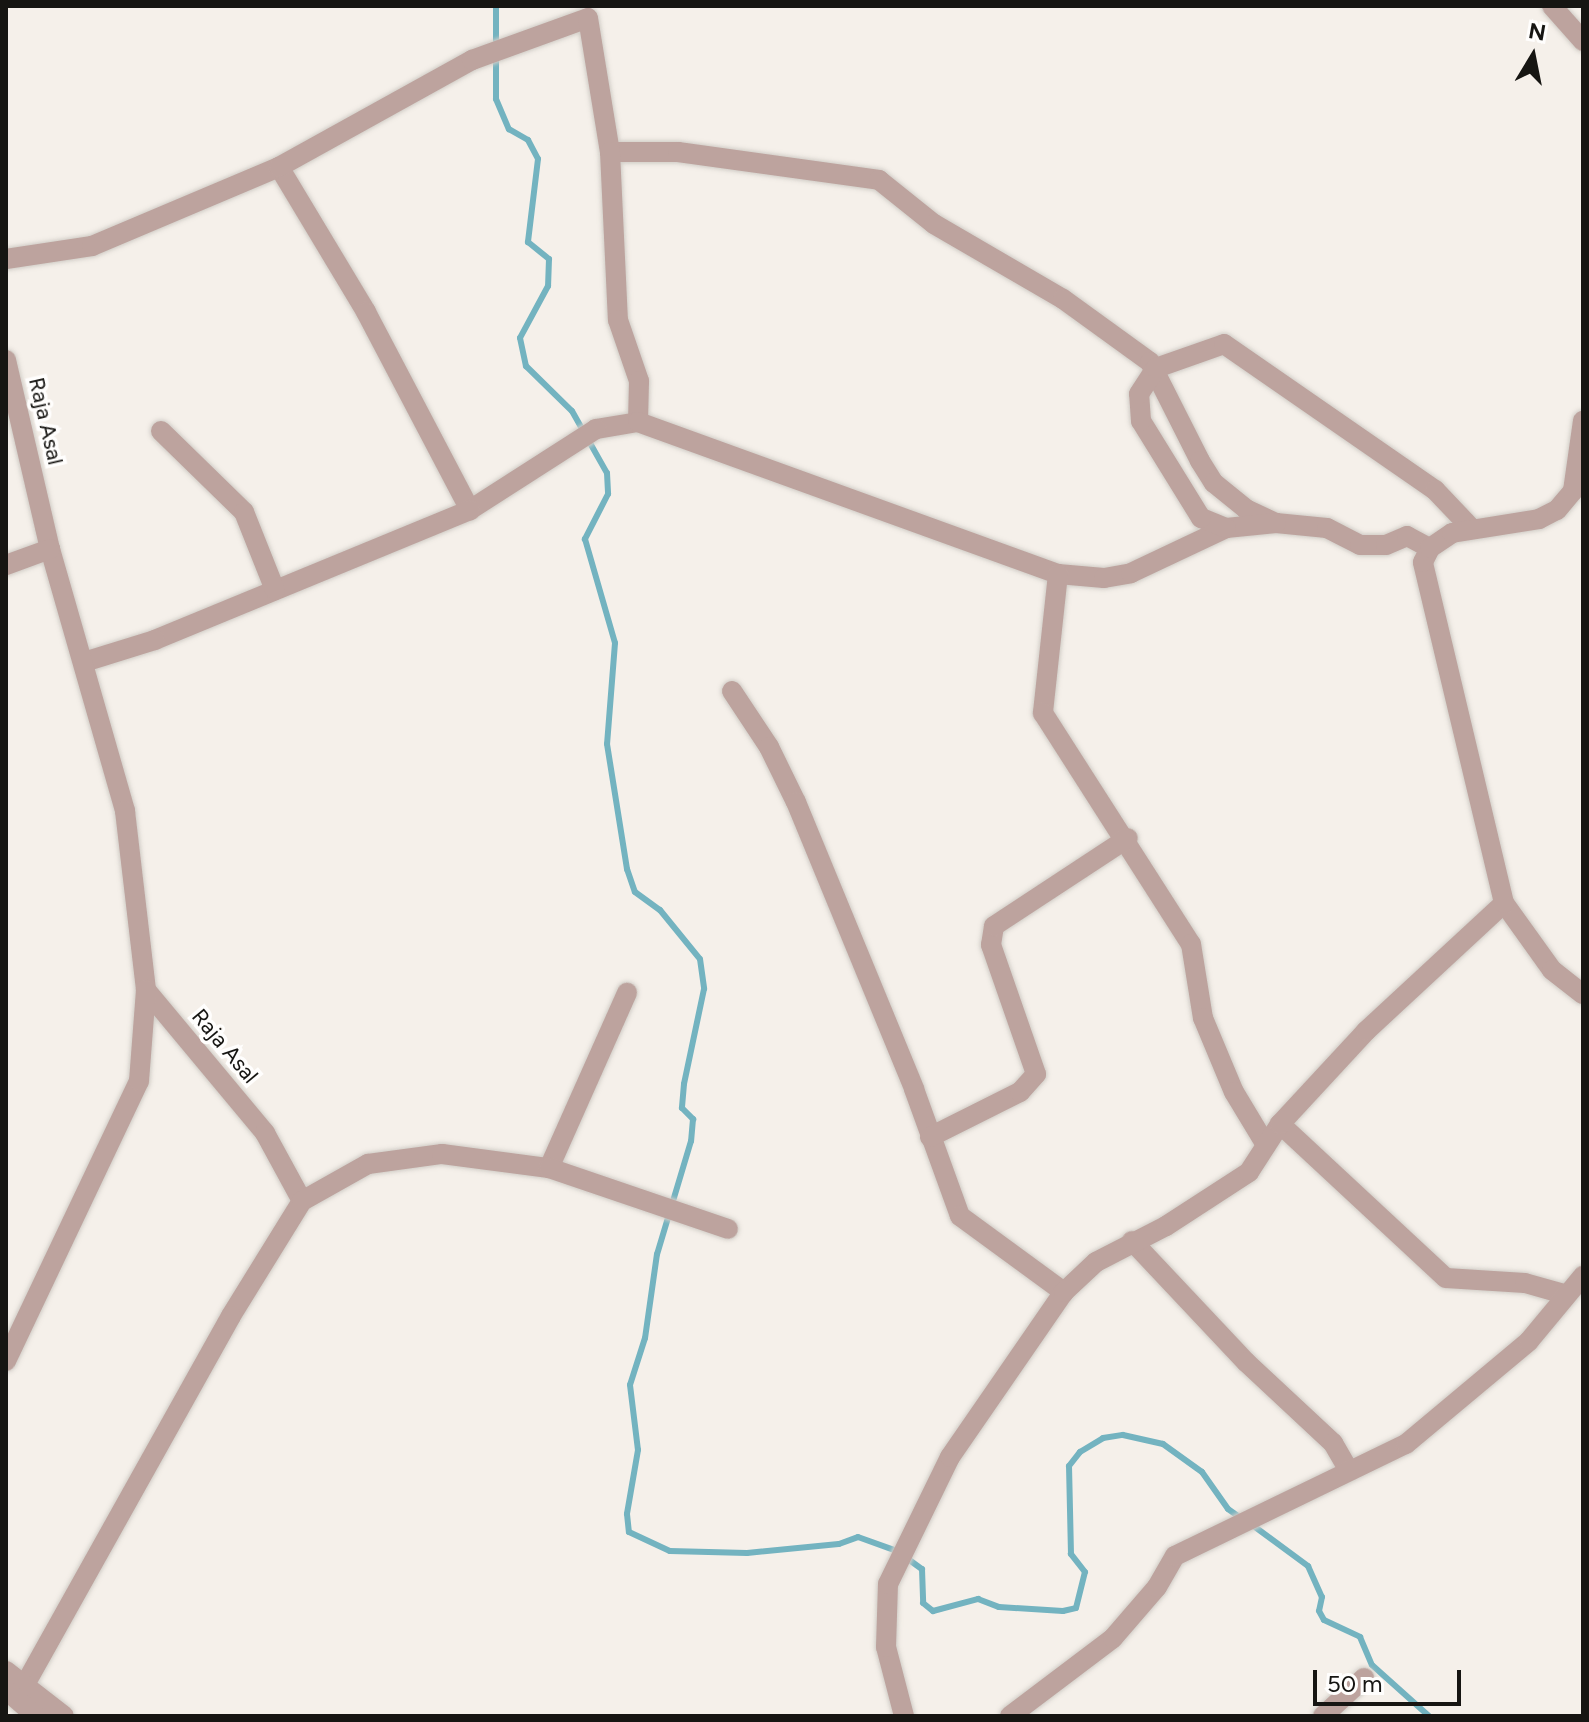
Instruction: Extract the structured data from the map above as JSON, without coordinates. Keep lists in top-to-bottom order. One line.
{"streets":{"street":["Raja Asal"]},"scale_bar":"50 m","north":"top"}
